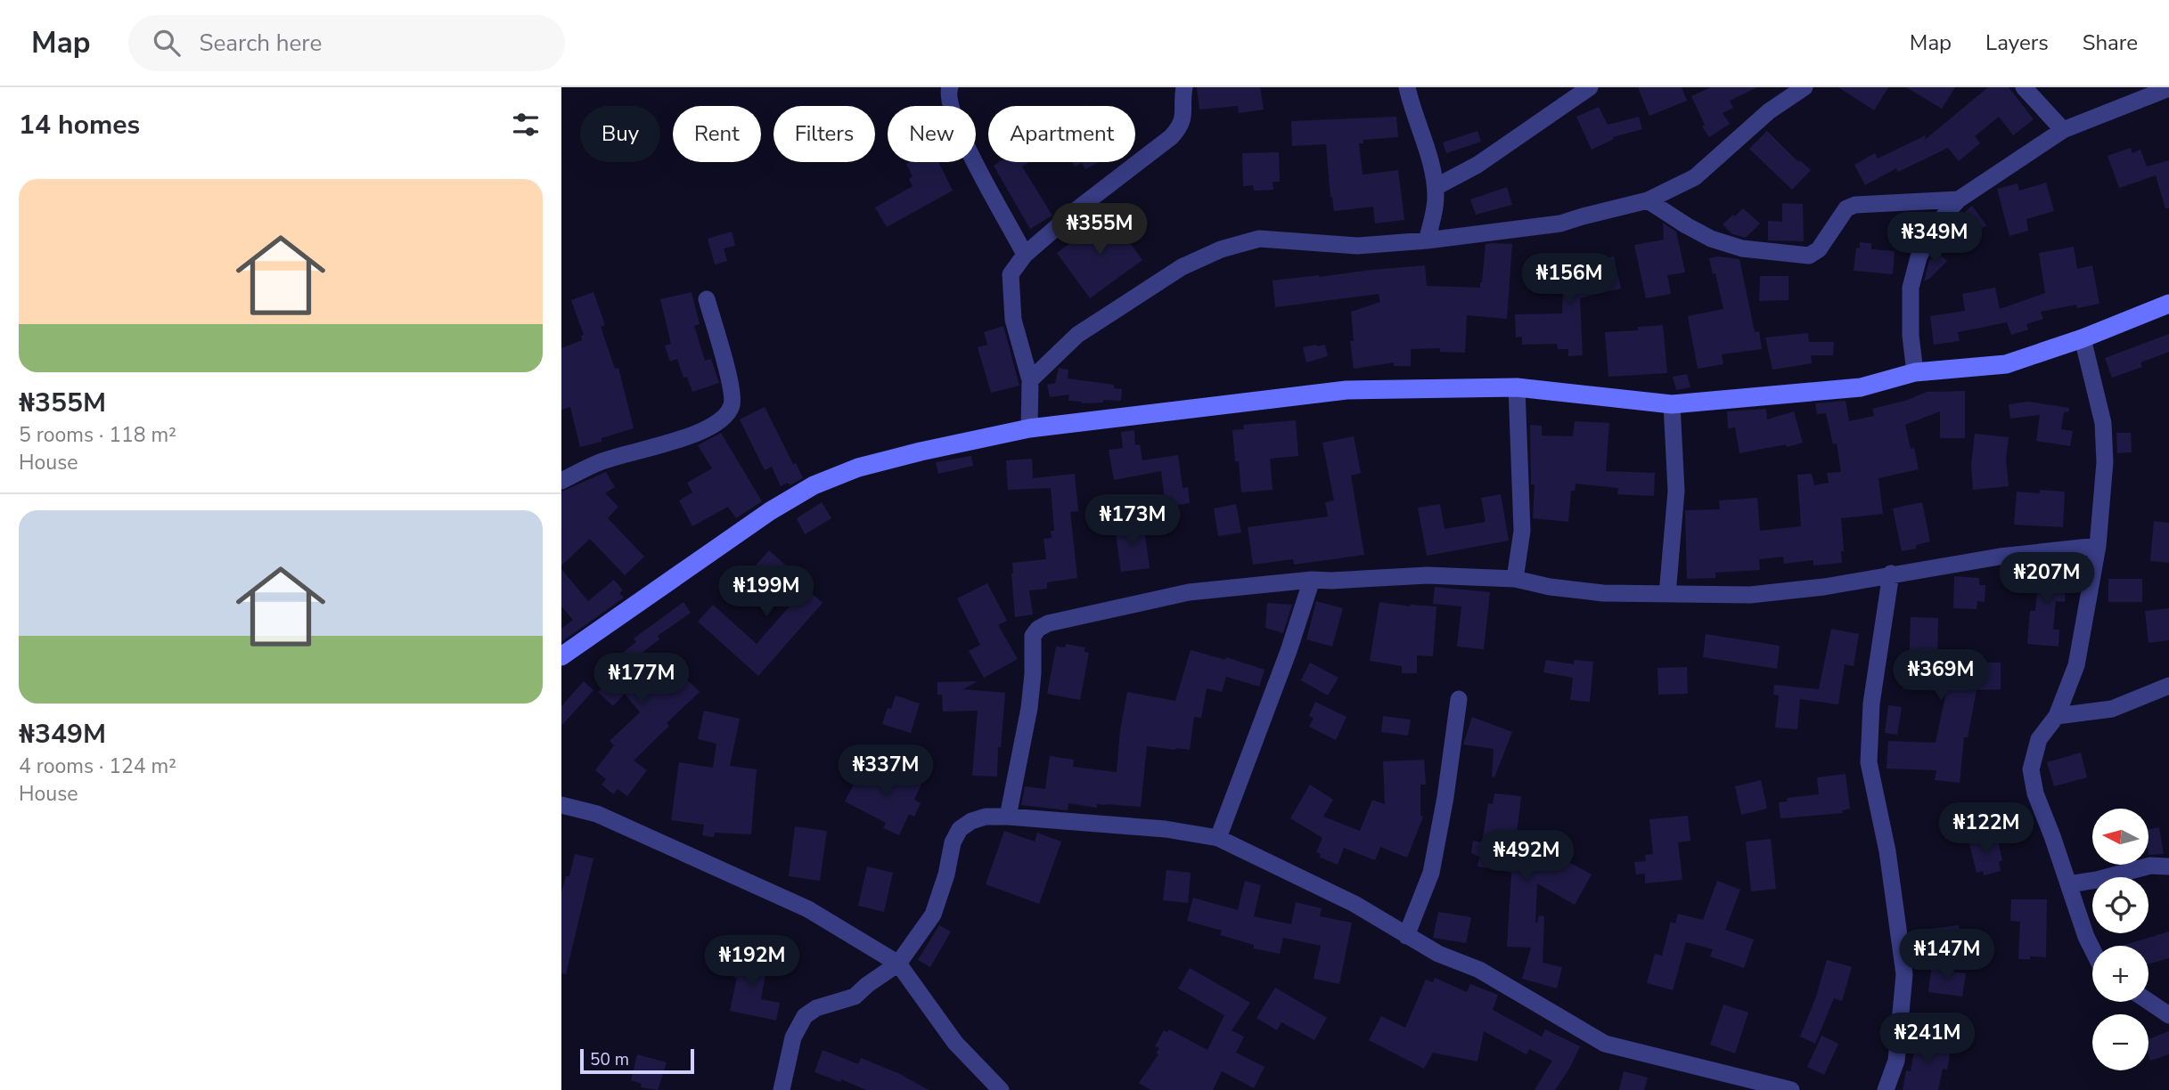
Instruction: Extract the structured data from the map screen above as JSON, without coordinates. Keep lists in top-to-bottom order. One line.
{"scale_bar":"50 m","north":"left","page":{"header":"Map","search":"Search here","nav":["Map","Layers","Share"],"heading":"14 homes","chip":["Buy","Rent","Filters","New","Apartment"],"list":[{"name":"₦355M","note":"5 rooms · 118 m² · House"},{"name":"₦349M","note":"4 rooms · 124 m² · House"}],"price":["₦355M","₦349M","₦156M","₦173M","₦207M","₦199M","₦369M","₦177M","₦337M","₦122M","₦492M","₦147M","₦192M","₦241M"],"map_buttons":["+","−"],"scale":"50 m"}}
